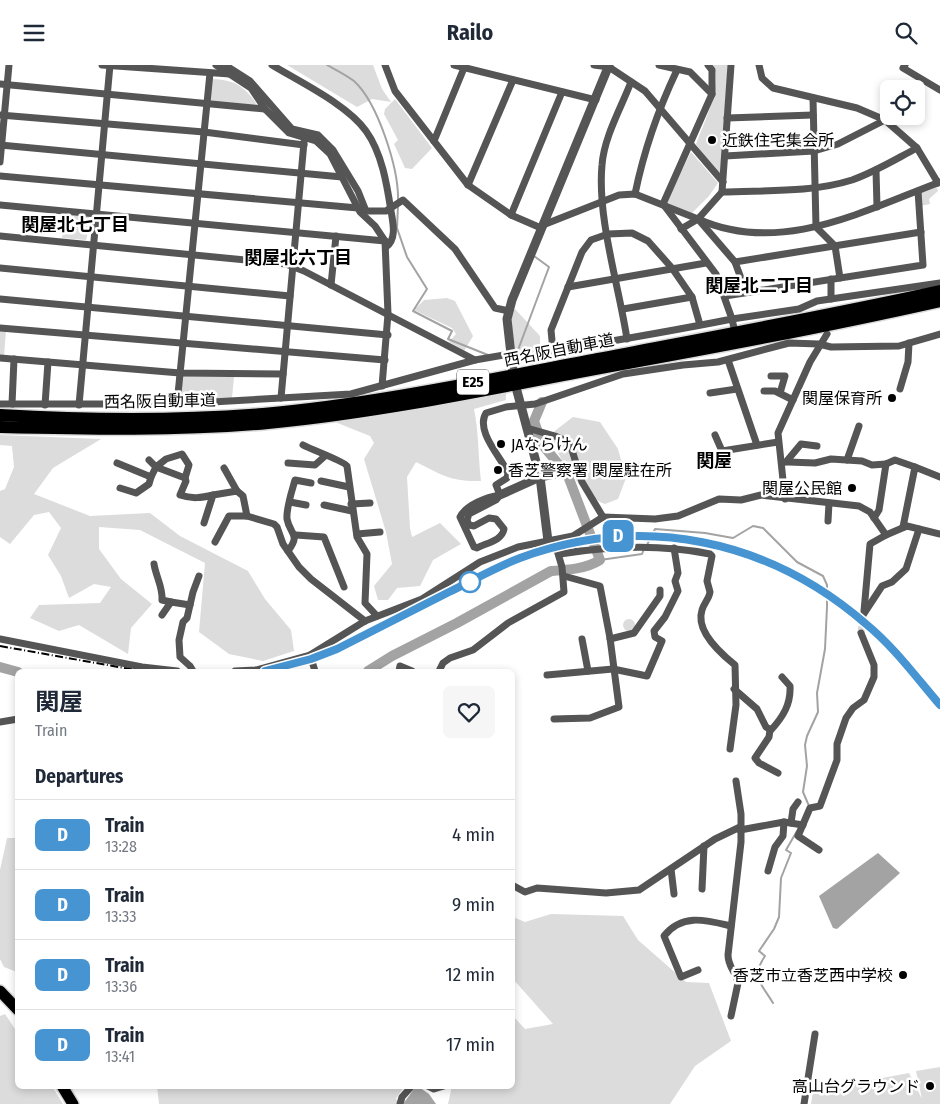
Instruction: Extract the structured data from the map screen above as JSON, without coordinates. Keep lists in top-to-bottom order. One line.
{"streets":{"highway":["西名阪自動車道","E25"]},"districts":["関屋北七丁目","関屋北六丁目","関屋北二丁目","関屋"],"places":["近鉄住宅集会所","関屋保育所","JAならけん","香芝警察署 関屋駐在所","関屋公民館","香芝市立香芝西中学校","高山台グラウンド"],"page":{"header":"Railo","on_map":"D","heading":[["関屋","Train"],"Departures"],"list":[{"mark":"D","name":"Train","note":"13:28","value":"4 min"},{"mark":"D","name":"Train","note":"13:33","value":"9 min"},{"mark":"D","name":"Train","note":"13:36","value":"12 min"},{"mark":"D","name":"Train","note":"13:41","value":"17 min"}]}}
